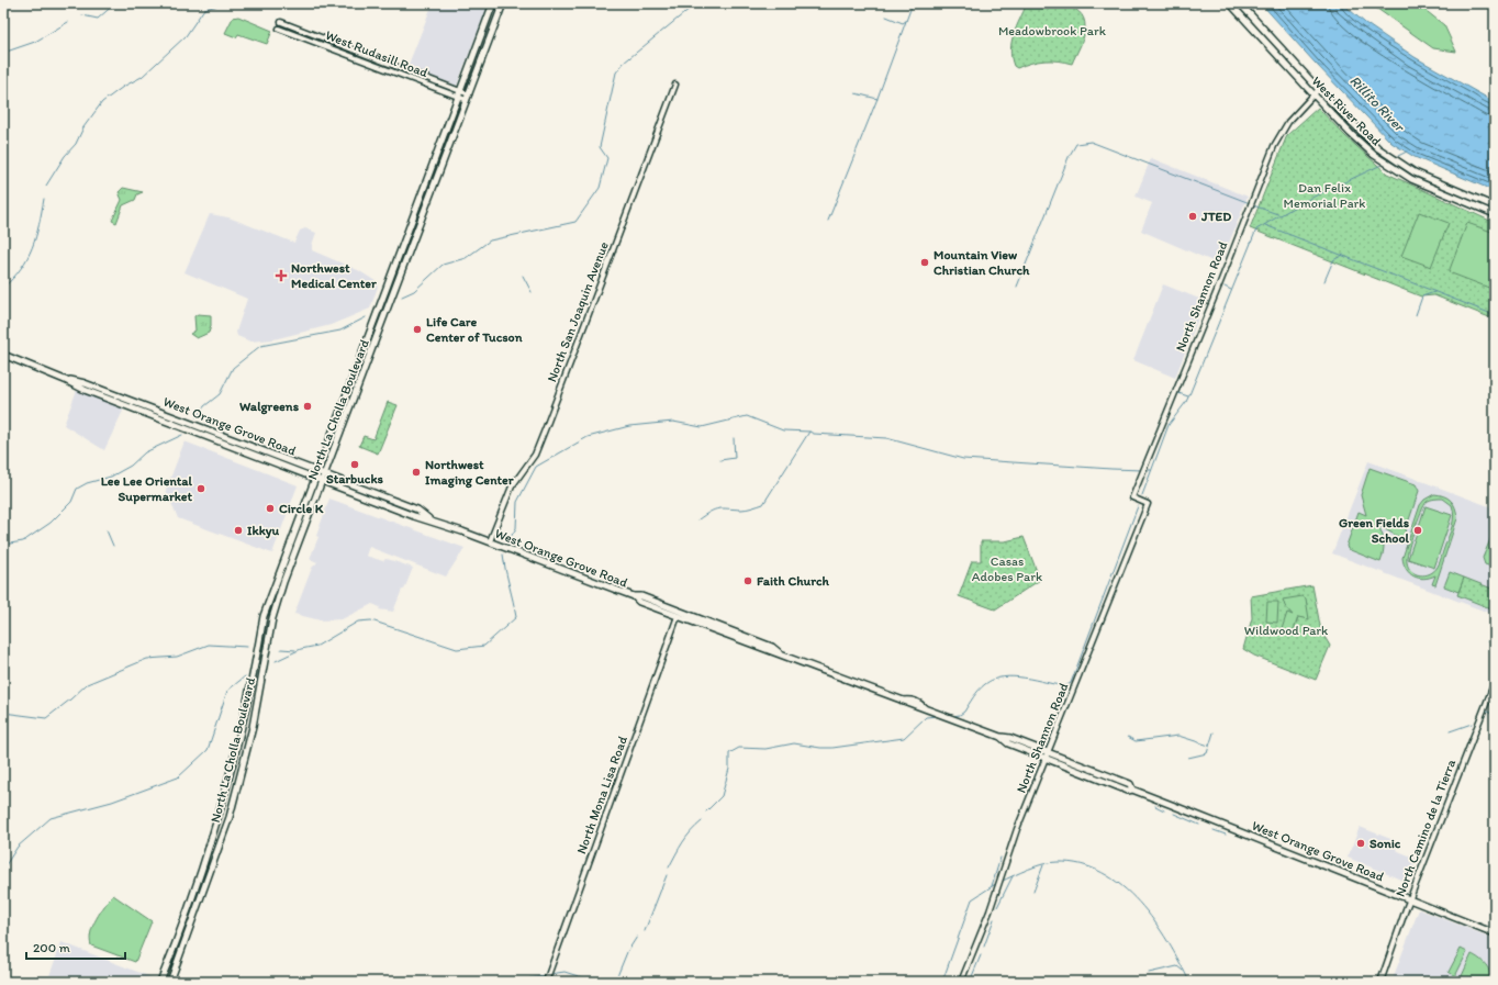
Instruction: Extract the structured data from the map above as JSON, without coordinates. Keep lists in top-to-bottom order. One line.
{"streets":{"main road":["West River Road","North La Cholla Boulevard","West Orange Grove Road"],"street":["West Rudasill Road","North Shannon Road","North San Joaquin Avenue","North Mona Lisa Road","North Camino de la Tierra"]},"crossings":[["West Rudasill Road","North La Cholla Boulevard"],["West River Road","North Shannon Road"],["North Shannon Road","West Orange Grove Road"],["North San Joaquin Avenue","West Orange Grove Road"],["North La Cholla Boulevard","West Orange Grove Road"],["West Orange Grove Road","North Mona Lisa Road"],["West Orange Grove Road","North Camino de la Tierra"]],"water":["Rillito River"],"parks":["Meadowbrook Park","Dan Felix Memorial Park","Casas Adobes Park","Wildwood Park"],"places":{"other":["JTED","Mountain View Christian Church","Life Care Center of Tucson","Walgreens","Starbucks","Northwest Imaging Center","Lee Lee Oriental Supermarket","Circle K","Ikkyu","Green Fields School","Faith Church","Sonic"],"health":["Northwest Medical Center"]},"scale_bar":"200 m"}
